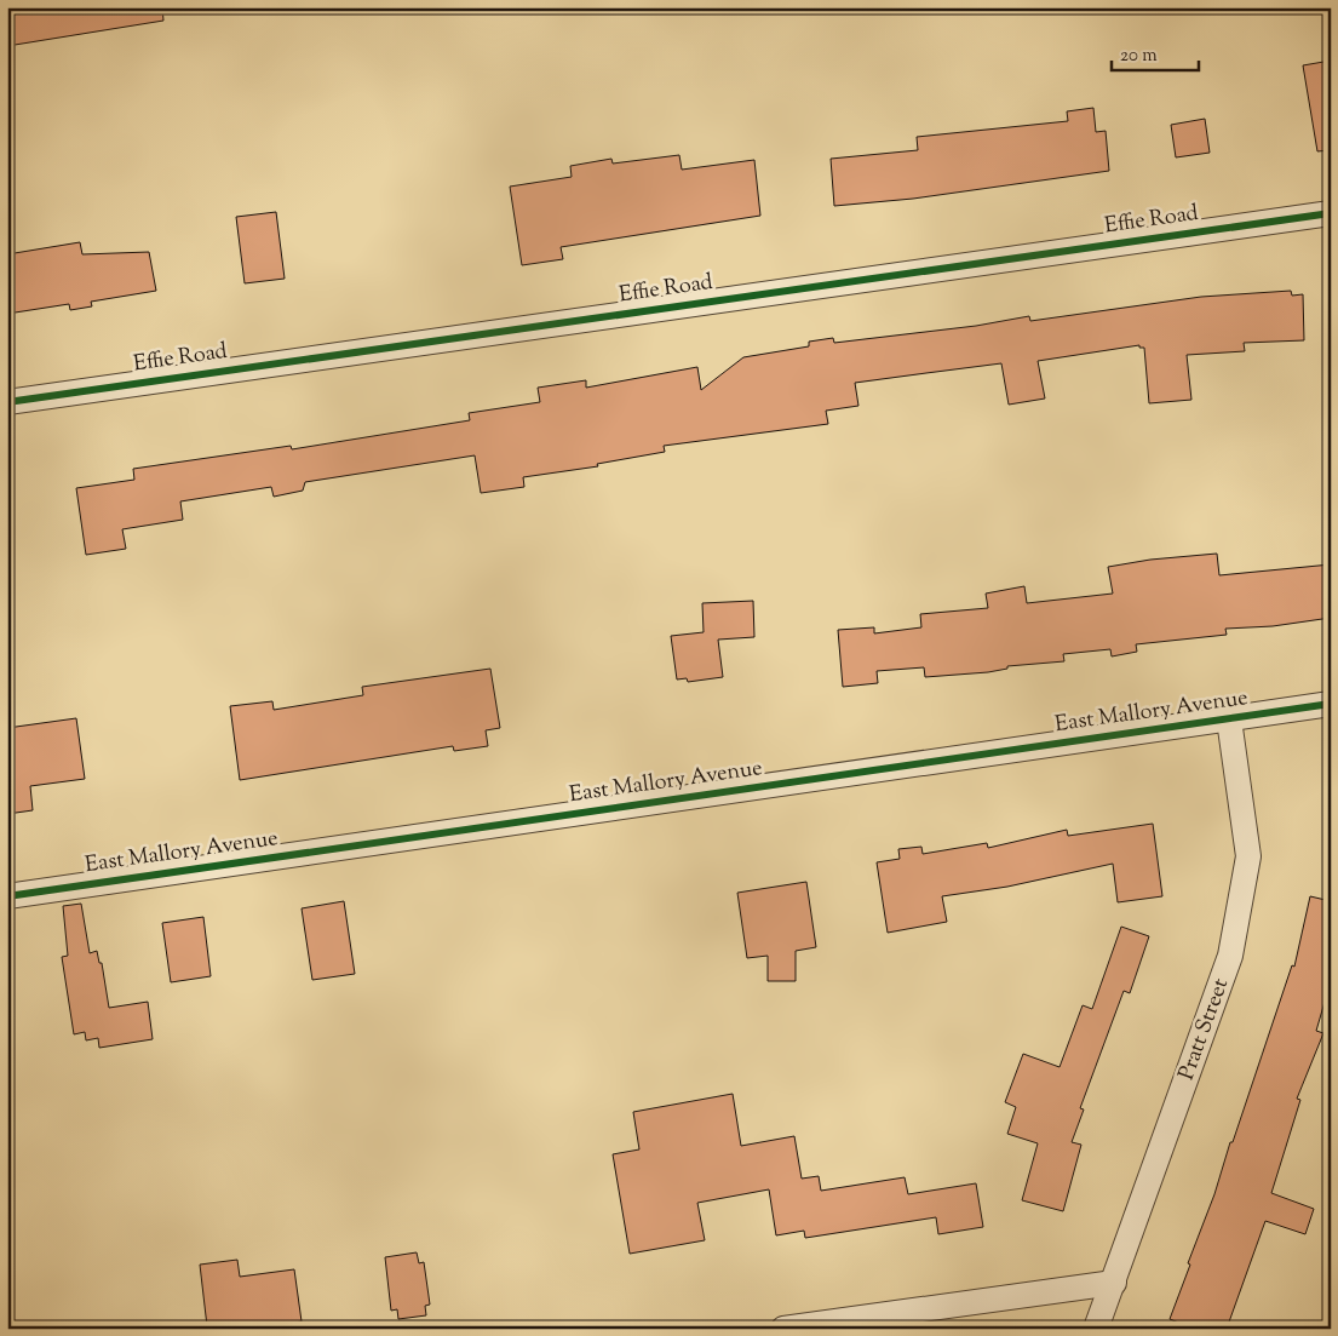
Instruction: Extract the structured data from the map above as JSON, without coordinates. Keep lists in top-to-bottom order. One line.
{"streets":{"street":["Effie Road","East Mallory Avenue","Pratt Street"]},"crossings":[["East Mallory Avenue","Pratt Street"]],"scale_bar":"20 m"}
